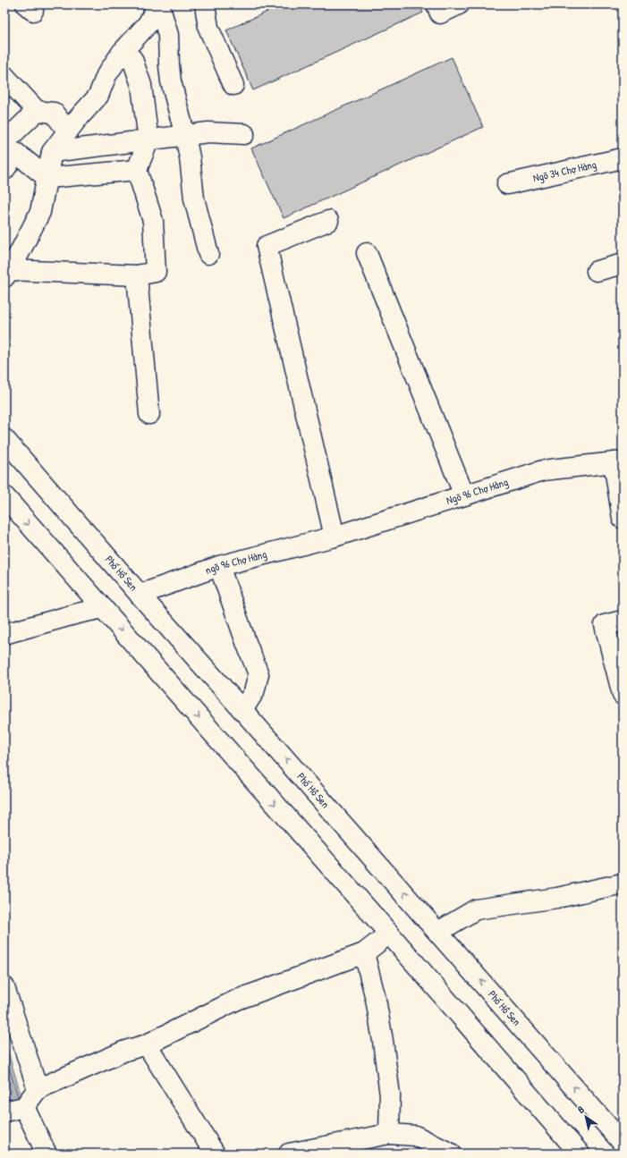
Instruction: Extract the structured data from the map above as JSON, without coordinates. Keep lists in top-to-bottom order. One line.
{"streets":{"main road":["Ngõ 34 Chợ Hàng","Ngõ 96 Chợ Hàng","ngõ 96 Chợ Hàng","Phố Hồ Sen"]},"crossings":[["Ngõ 96 Chợ Hàng","ngõ 96 Chợ Hàng"],["ngõ 96 Chợ Hàng","Phố Hồ Sen"]],"north":"top left"}
